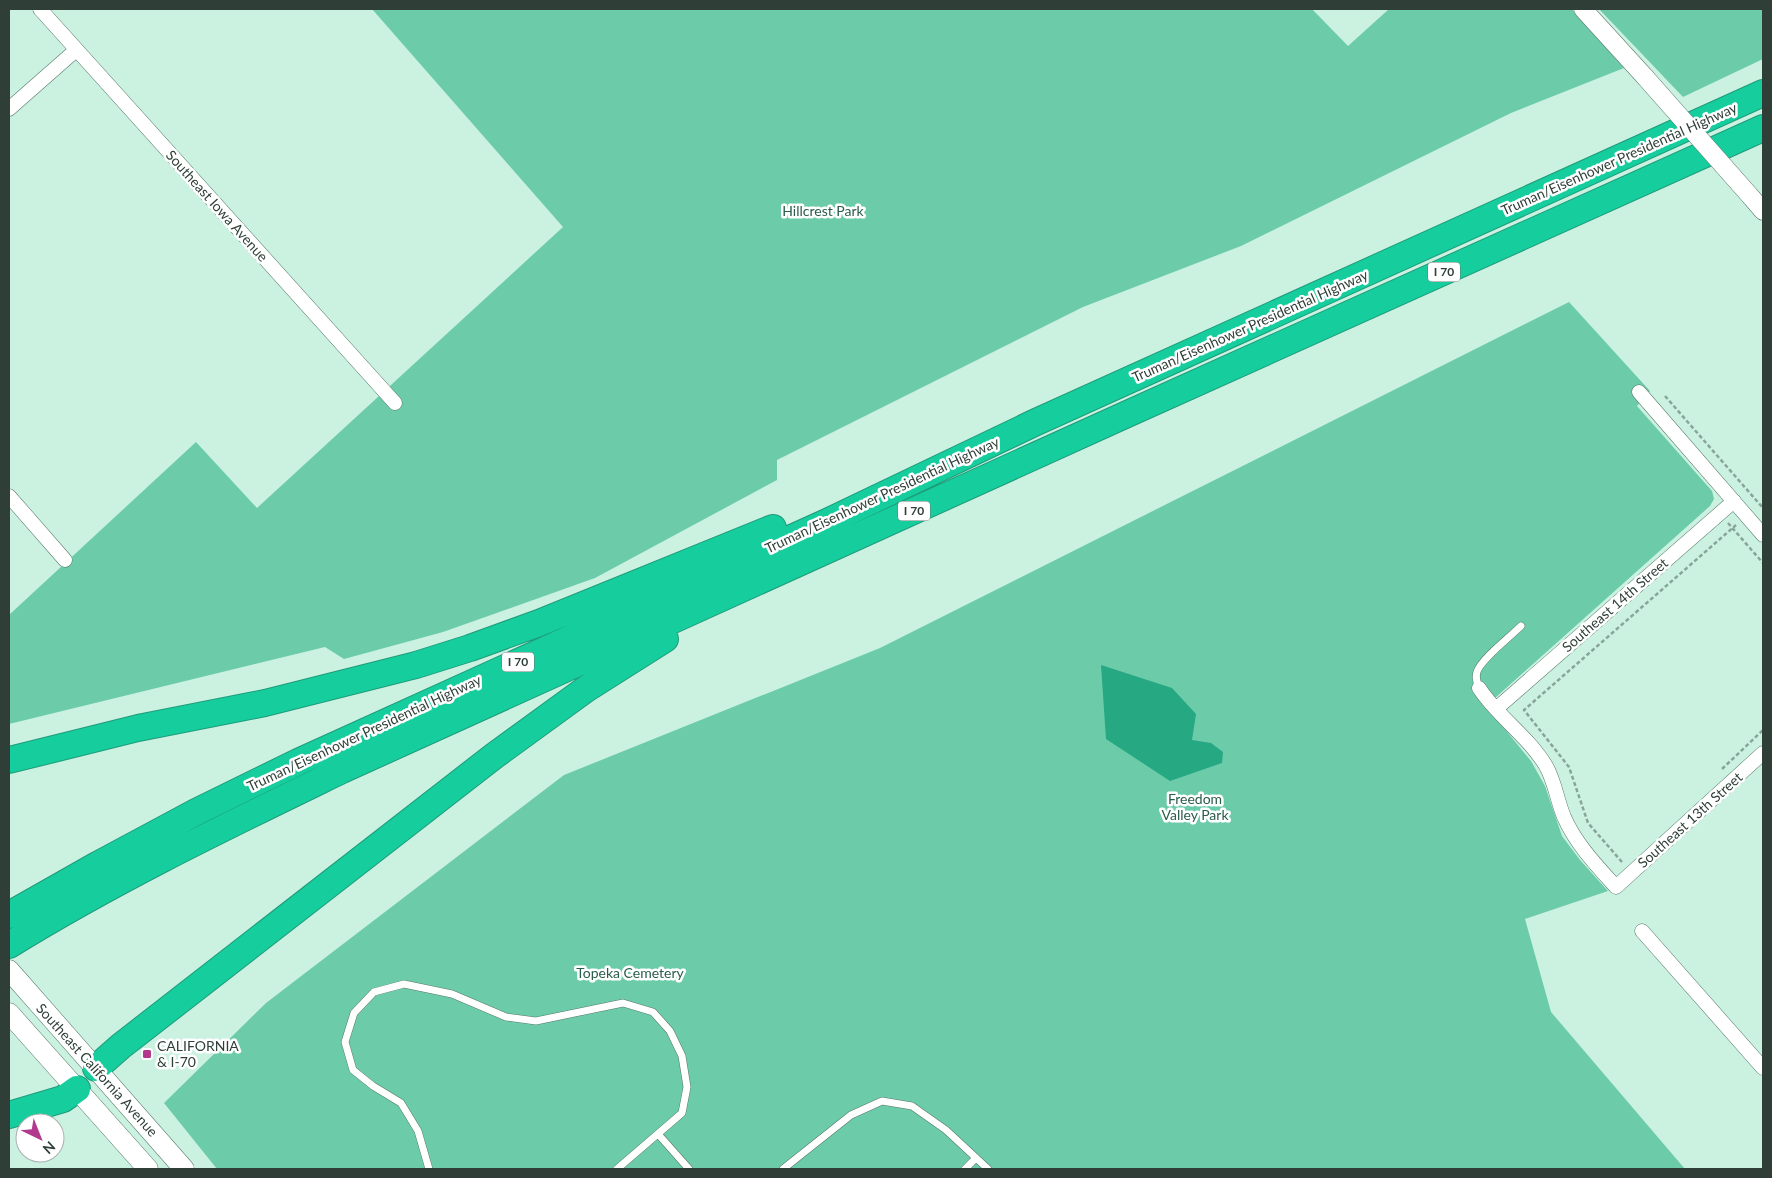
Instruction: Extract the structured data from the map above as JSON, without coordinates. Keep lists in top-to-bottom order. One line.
{"streets":{"highway":["Truman/Eisenhower Presidential Highway","I 70"],"main road":["Southeast California Avenue"],"street":["Southeast Iowa Avenue","Southeast 14th Street","Southeast 13th Street"]},"crossings":[["Southeast 14th Street","Southeast 13th Street"]],"parks":["Hillcrest Park","Freedom Valley Park","Topeka Cemetery"],"places":{"transit":["CALIFORNIA & I-70"]},"north":"bottom right"}
